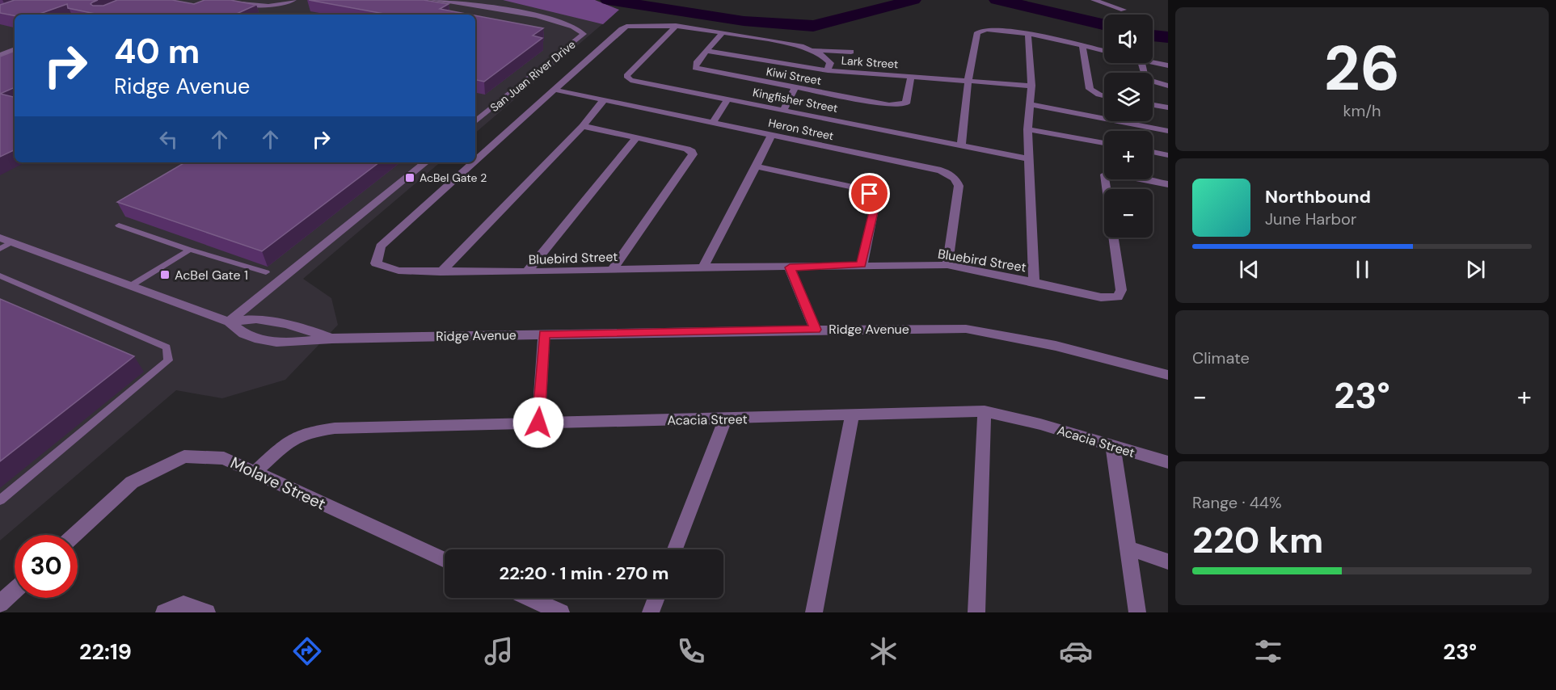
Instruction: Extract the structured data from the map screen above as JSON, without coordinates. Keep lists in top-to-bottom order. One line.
{"streets":{"street":["Lark Street","San Juan River Drive","Kiwi Street","Kingfisher Street","Heron Street","Bluebird Street","Ridge Avenue","Acacia Street","Molave Street"]},"crossings":[["Lark Street","Kiwi Street"],["Kiwi Street","Bluebird Street"],["Kingfisher Street","Bluebird Street"],["Heron Street","Bluebird Street"],["Acacia Street","Molave Street"]],"places":{"transit":["AcBel Gate 2","AcBel Gate 1"]},"page":{"tile":[["26","km/h"],"Climate",["Range · 44%","220 km"]],"map_buttons":["+","−"],"turn":["40 m","Ridge Avenue"],"song":["Northbound","June Harbor"],"heat":["−","23°","+"],"limit":"30","trip":"22:20 · 1 min · 270 m","tabs":["22:19","23°"]}}
